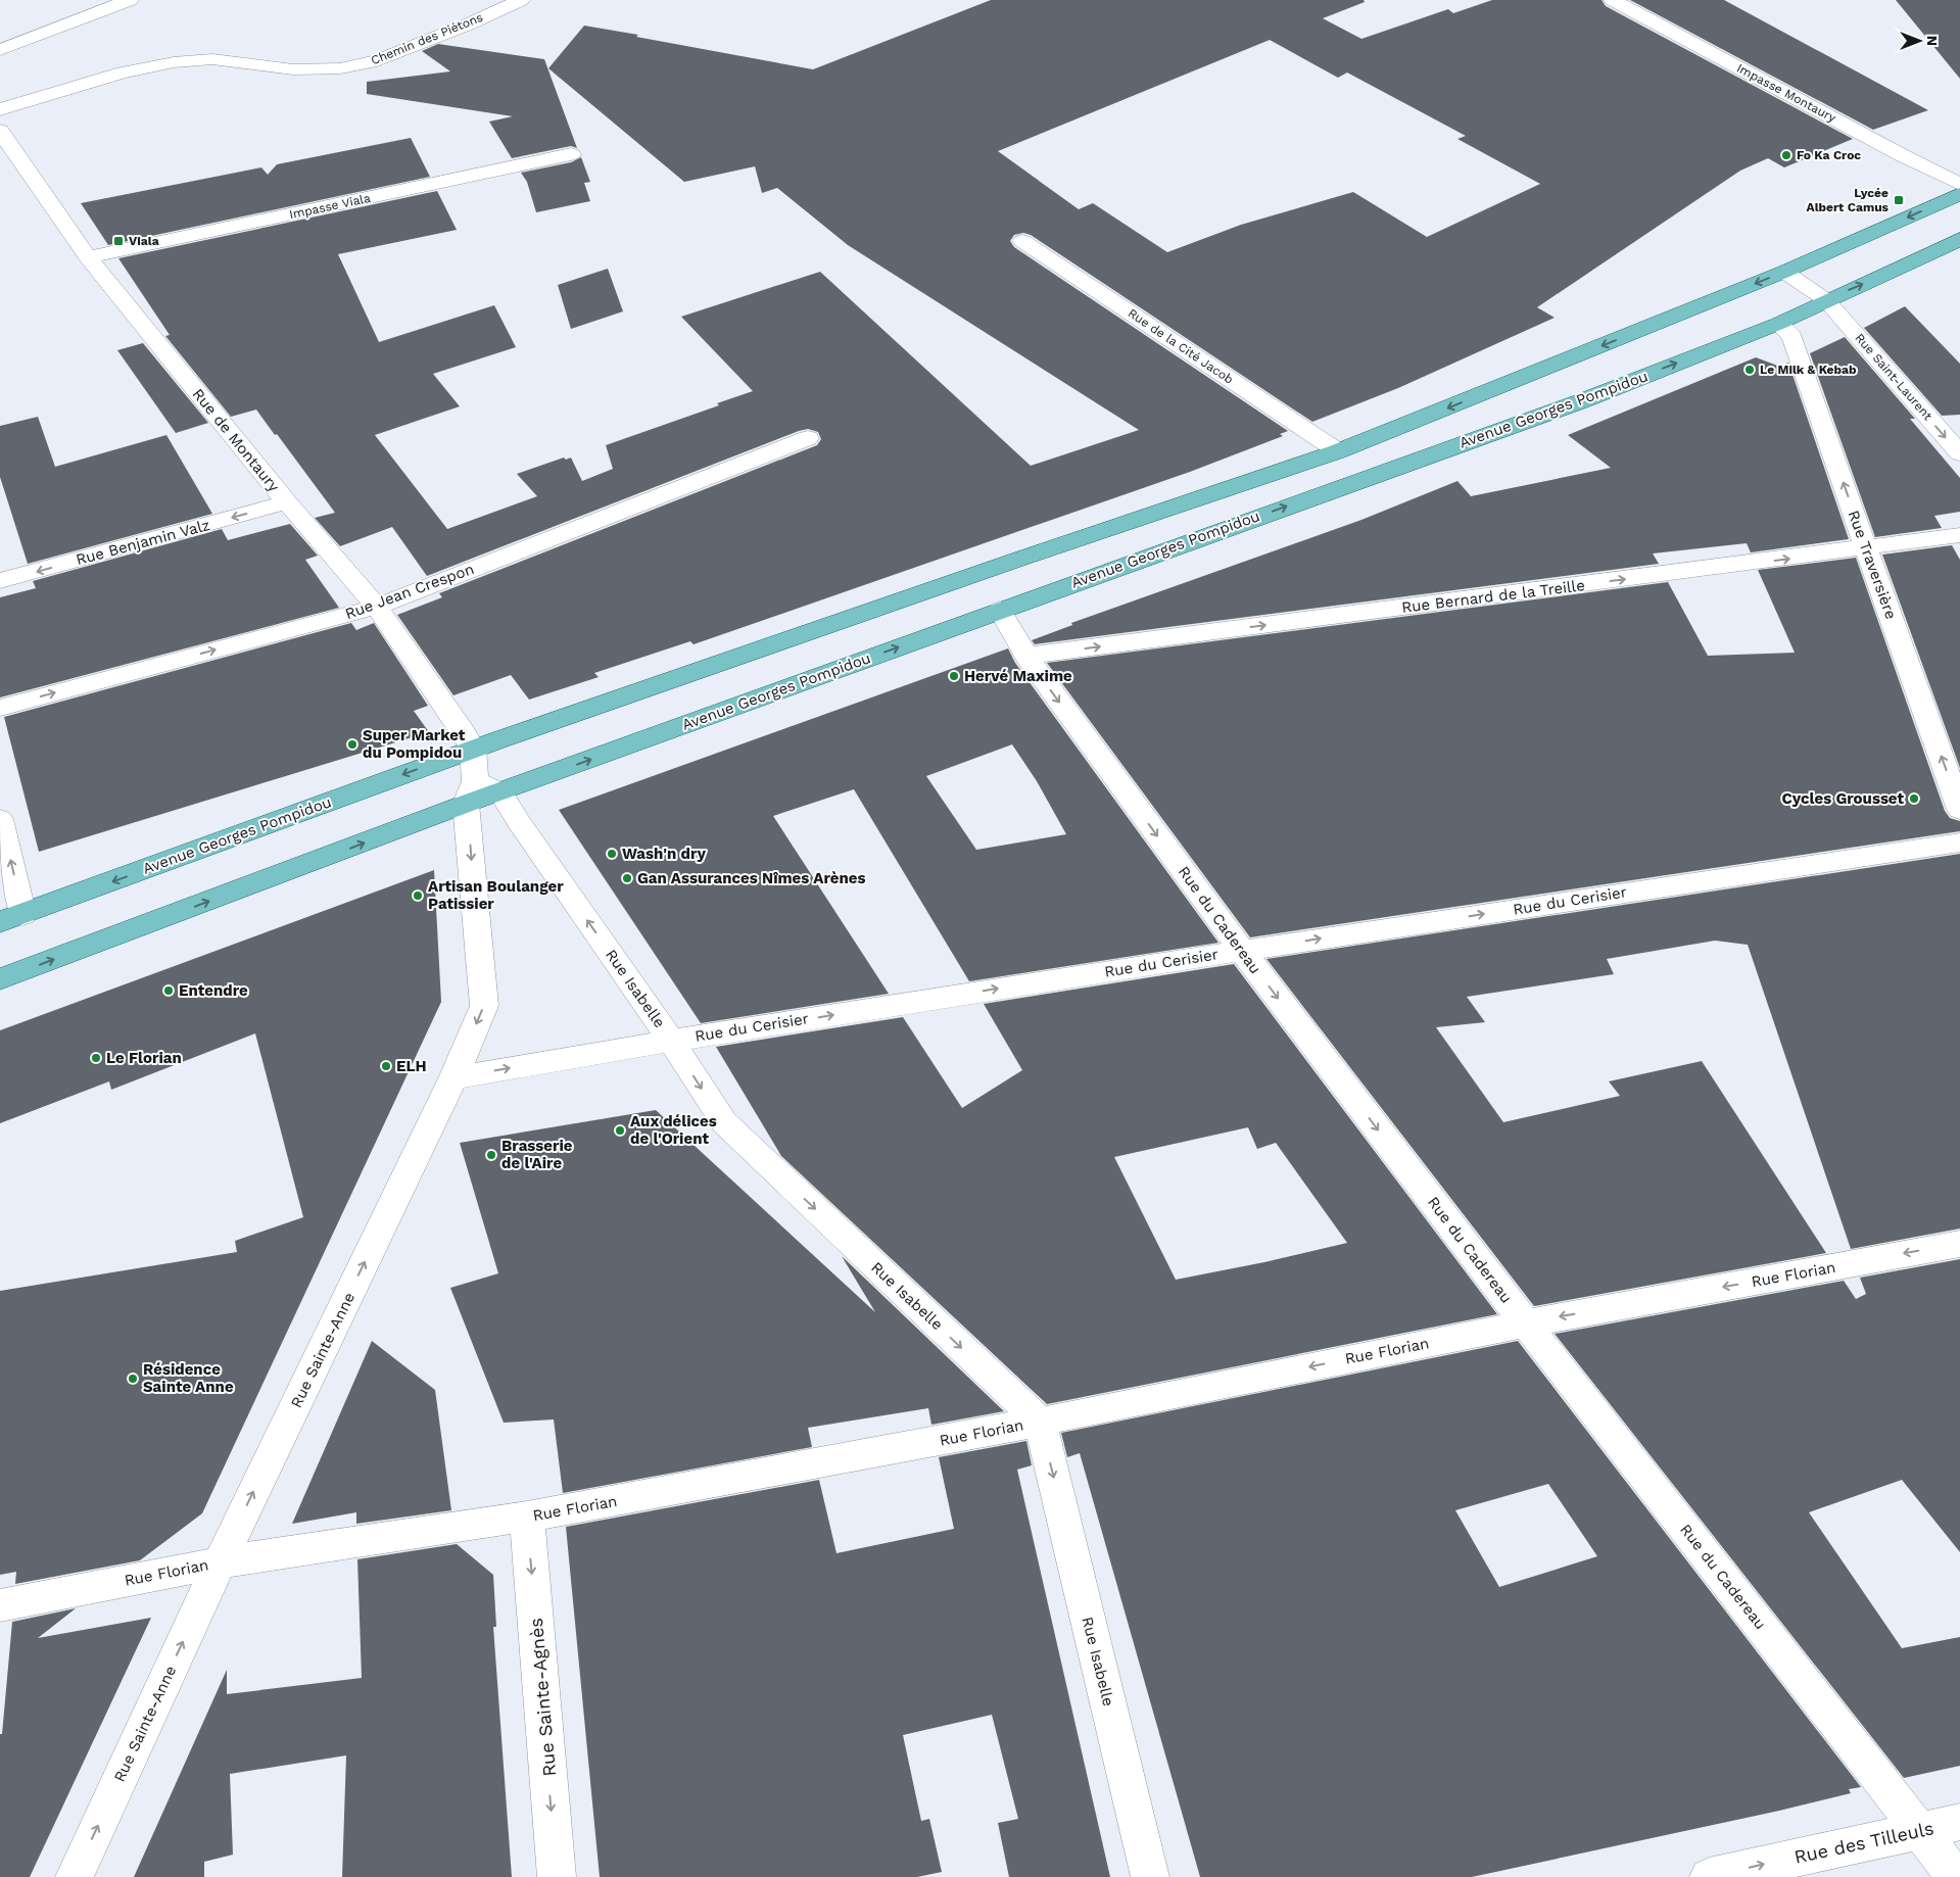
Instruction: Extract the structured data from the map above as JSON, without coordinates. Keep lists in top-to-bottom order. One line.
{"streets":{"main road":["Avenue Georges Pompidou"],"street":["Chemin des Piétons","Impasse Montaury","Impasse Viala","Rue de la Cité Jacob","Rue Saint-Laurent","Rue de Montaury","Rue Benjamin Valz","Rue Traversière","Rue Jean Crespon","Rue Bernard de la Treille","Rue du Cerisier","Rue du Cadereau","Rue Isabelle","Rue Florian","Rue Sainte-Anne","Rue Sainte-Agnès","Rue des Tilleuls"]},"crossings":[["Impasse Viala","Rue de Montaury"],["Rue de la Cité Jacob","Avenue Georges Pompidou"],["Rue Saint-Laurent","Avenue Georges Pompidou"],["Avenue Georges Pompidou","Rue de Montaury"],["Avenue Georges Pompidou","Rue Traversière"],["Avenue Georges Pompidou","Rue du Cadereau"],["Avenue Georges Pompidou","Rue Isabelle"],["Avenue Georges Pompidou","Rue Sainte-Anne"],["Rue de Montaury","Rue Benjamin Valz"],["Rue de Montaury","Rue Jean Crespon"],["Rue Traversière","Rue Bernard de la Treille"],["Rue Bernard de la Treille","Rue du Cadereau"],["Rue du Cerisier","Rue du Cadereau"],["Rue du Cerisier","Rue Isabelle"],["Rue du Cerisier","Rue Sainte-Anne"],["Rue du Cadereau","Rue Florian"],["Rue du Cadereau","Rue des Tilleuls"],["Rue Isabelle","Rue Florian"],["Rue Florian","Rue Sainte-Anne"],["Rue Florian","Rue Sainte-Agnès"]],"one_way":["Rue Saint-Laurent","Rue Benjamin Valz","Rue Traversière","Rue Jean Crespon","Rue Bernard de la Treille","Rue du Cerisier","Rue du Cadereau","Rue Florian","Rue Sainte-Agnès","Rue des Tilleuls"],"places":{"other":["Fo Ka Croc","Le Milk & Kebab","Hervé Maxime","Super Market du Pompidou","Cycles Grousset","Wash'n dry","Gan Assurances Nîmes Arènes","Artisan Boulanger Patissier","Entendre","Le Florian","ELH","Aux délices de l'Orient","Brasserie de l'Aire","Résidence Sainte Anne"],"transit":["Lycée Albert Camus","Viala"]},"north":"right"}
